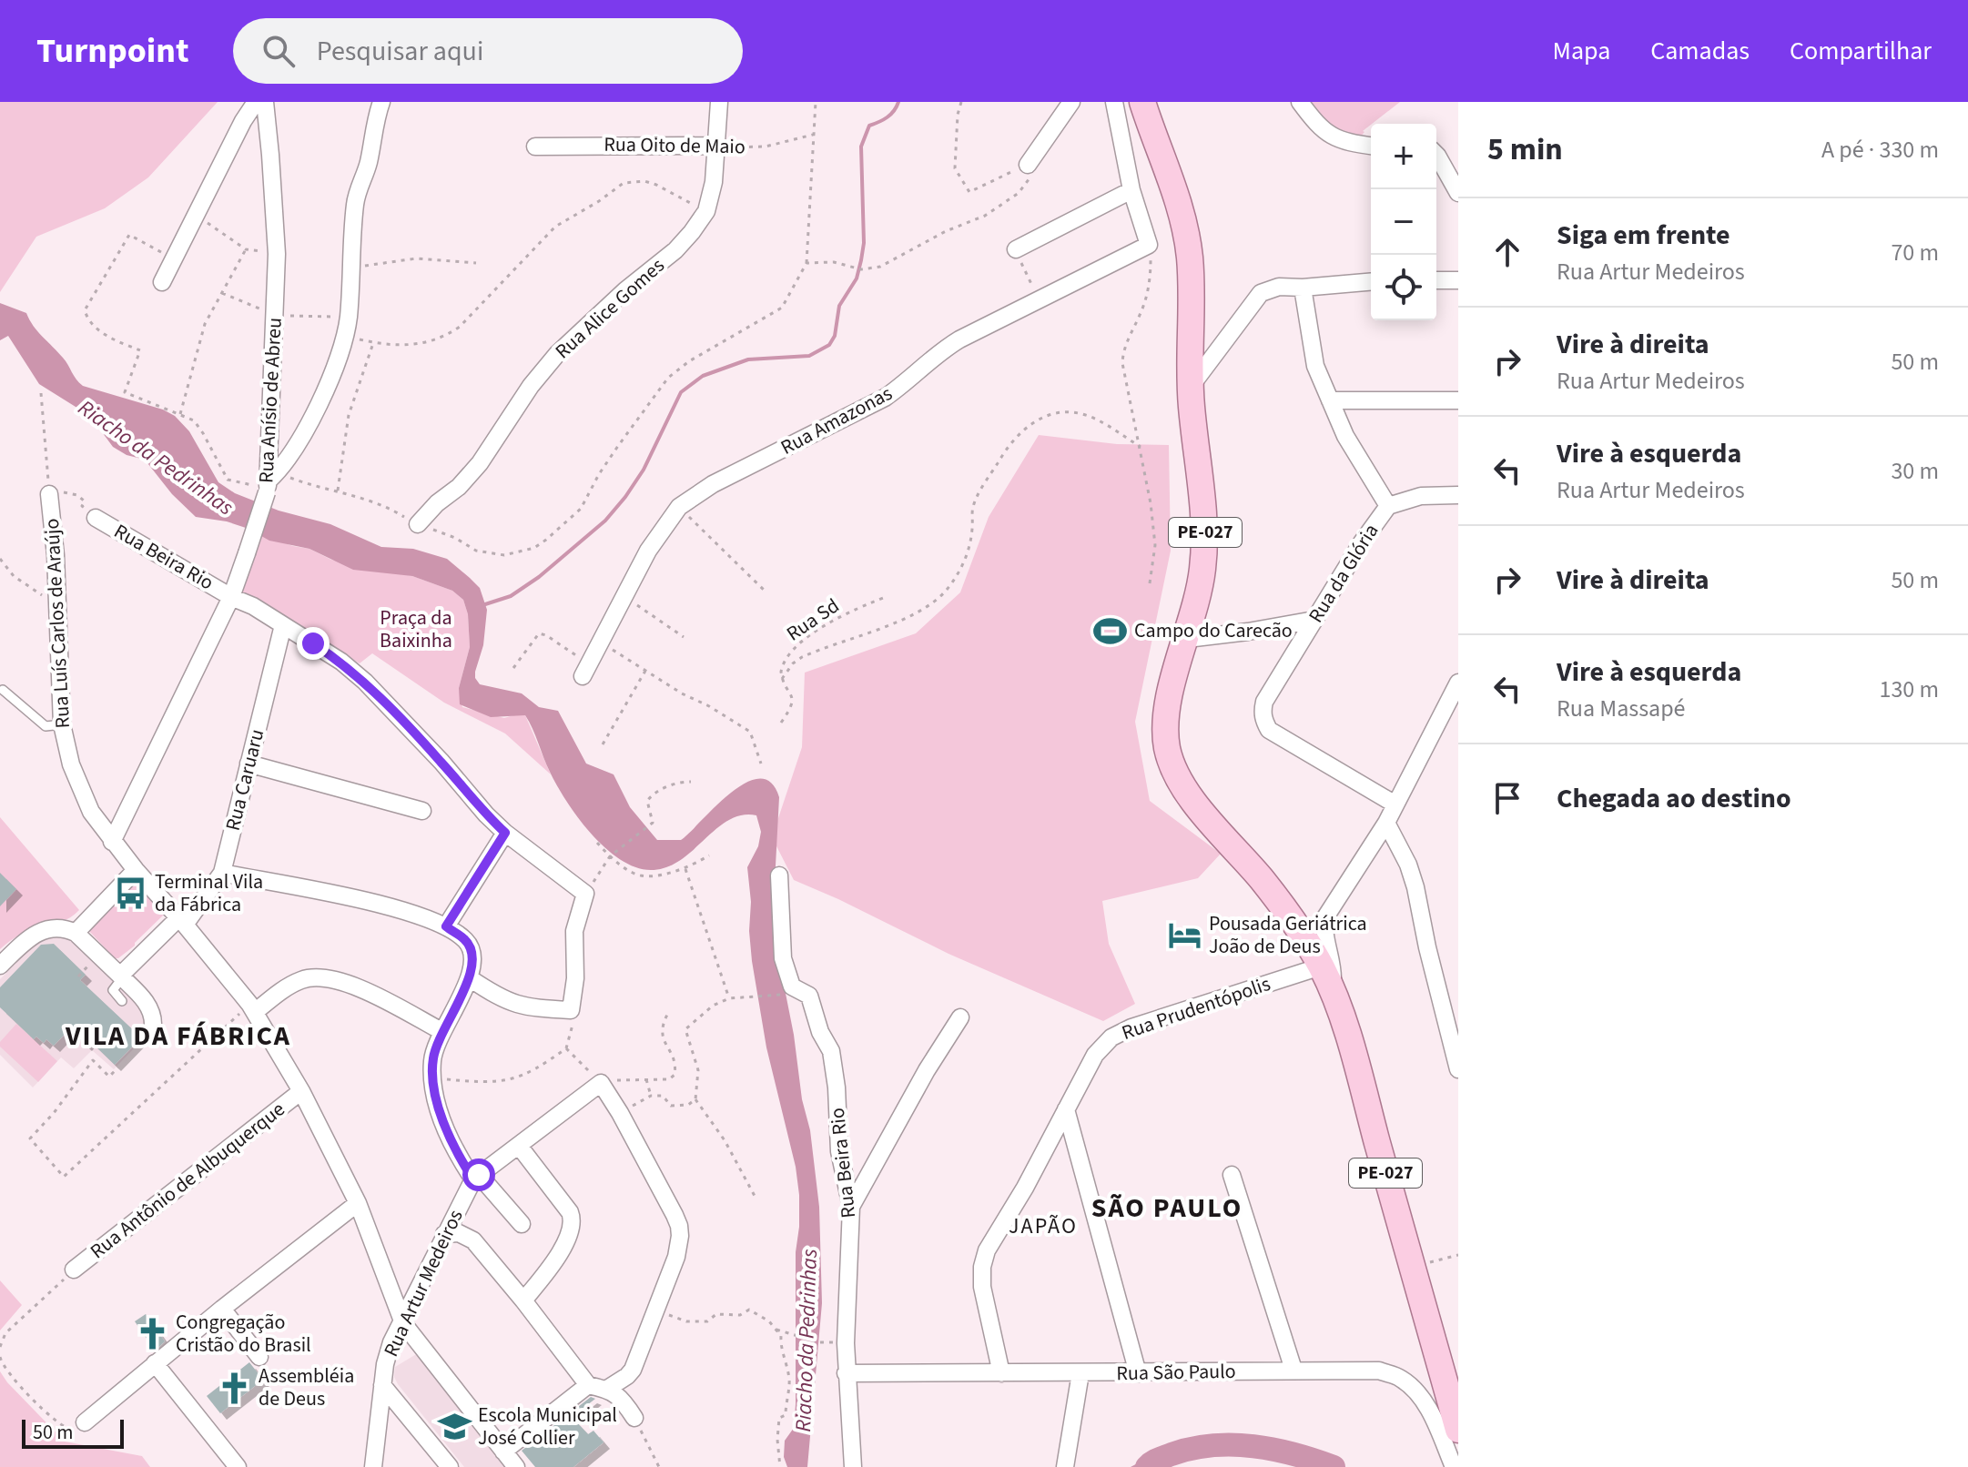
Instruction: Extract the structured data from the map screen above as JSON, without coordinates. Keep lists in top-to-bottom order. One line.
{"streets":{"main road":["PE-027"],"street":["Rua Oito de Maio","Rua Alice Gomes","Rua Anísio de Abreu","Rua Amazonas","Rua Beira Rio","Rua da Glória","Rua Luís Carlos de Araújo","Rua Caruaru","Rua Prudentópolis","Rua Antônio de Albuquerque","Rua Artur Medeiros","Rua São Paulo"],"path":["Rua Sd"]},"crossings":[["Rua Oito de Maio","Rua Alice Gomes"],["Rua Anísio de Abreu","Rua Beira Rio"],["Rua Anísio de Abreu","Rua Luís Carlos de Araújo"],["PE-027","Rua Prudentópolis"],["Rua Beira Rio","Rua Caruaru"],["Rua Beira Rio","Rua São Paulo"],["Rua Luís Carlos de Araújo","Rua Caruaru"],["Rua Luís Carlos de Araújo","Rua Antônio de Albuquerque"],["Rua Luís Carlos de Araújo","Rua Artur Medeiros"],["Rua Prudentópolis","Rua São Paulo"]],"districts":["VILA DA FÁBRICA","SÃO PAULO","JAPÃO"],"water":["Riacho da Pedrinhas"],"parks":["Praça da Baixinha"],"places":{"sports":["Campo do Carecão"],"bus stop":["Terminal Vila da Fábrica"],"hotel":["Pousada Geriátrica João de Deus"],"church":["Congregação Cristão do Brasil","Assembléia de Deus"],"school or university":["Escola Municipal José Collier"]},"scale_bar":"50 m","page":{"header":"Turnpoint","search":"Pesquisar aqui","nav":["Mapa","Camadas","Compartilhar"],"heading":["5 min","A pé · 330 m"],"map_buttons":["+","−"],"list":[["Siga em frente","Rua Artur Medeiros","70 m"],["Vire à direita","Rua Artur Medeiros","50 m"],["Vire à esquerda","Rua Artur Medeiros","30 m"],["Vire à direita","50 m"],["Vire à esquerda","Rua Massapé","130 m"],"Chegada ao destino"],"scale":"50 m"}}
